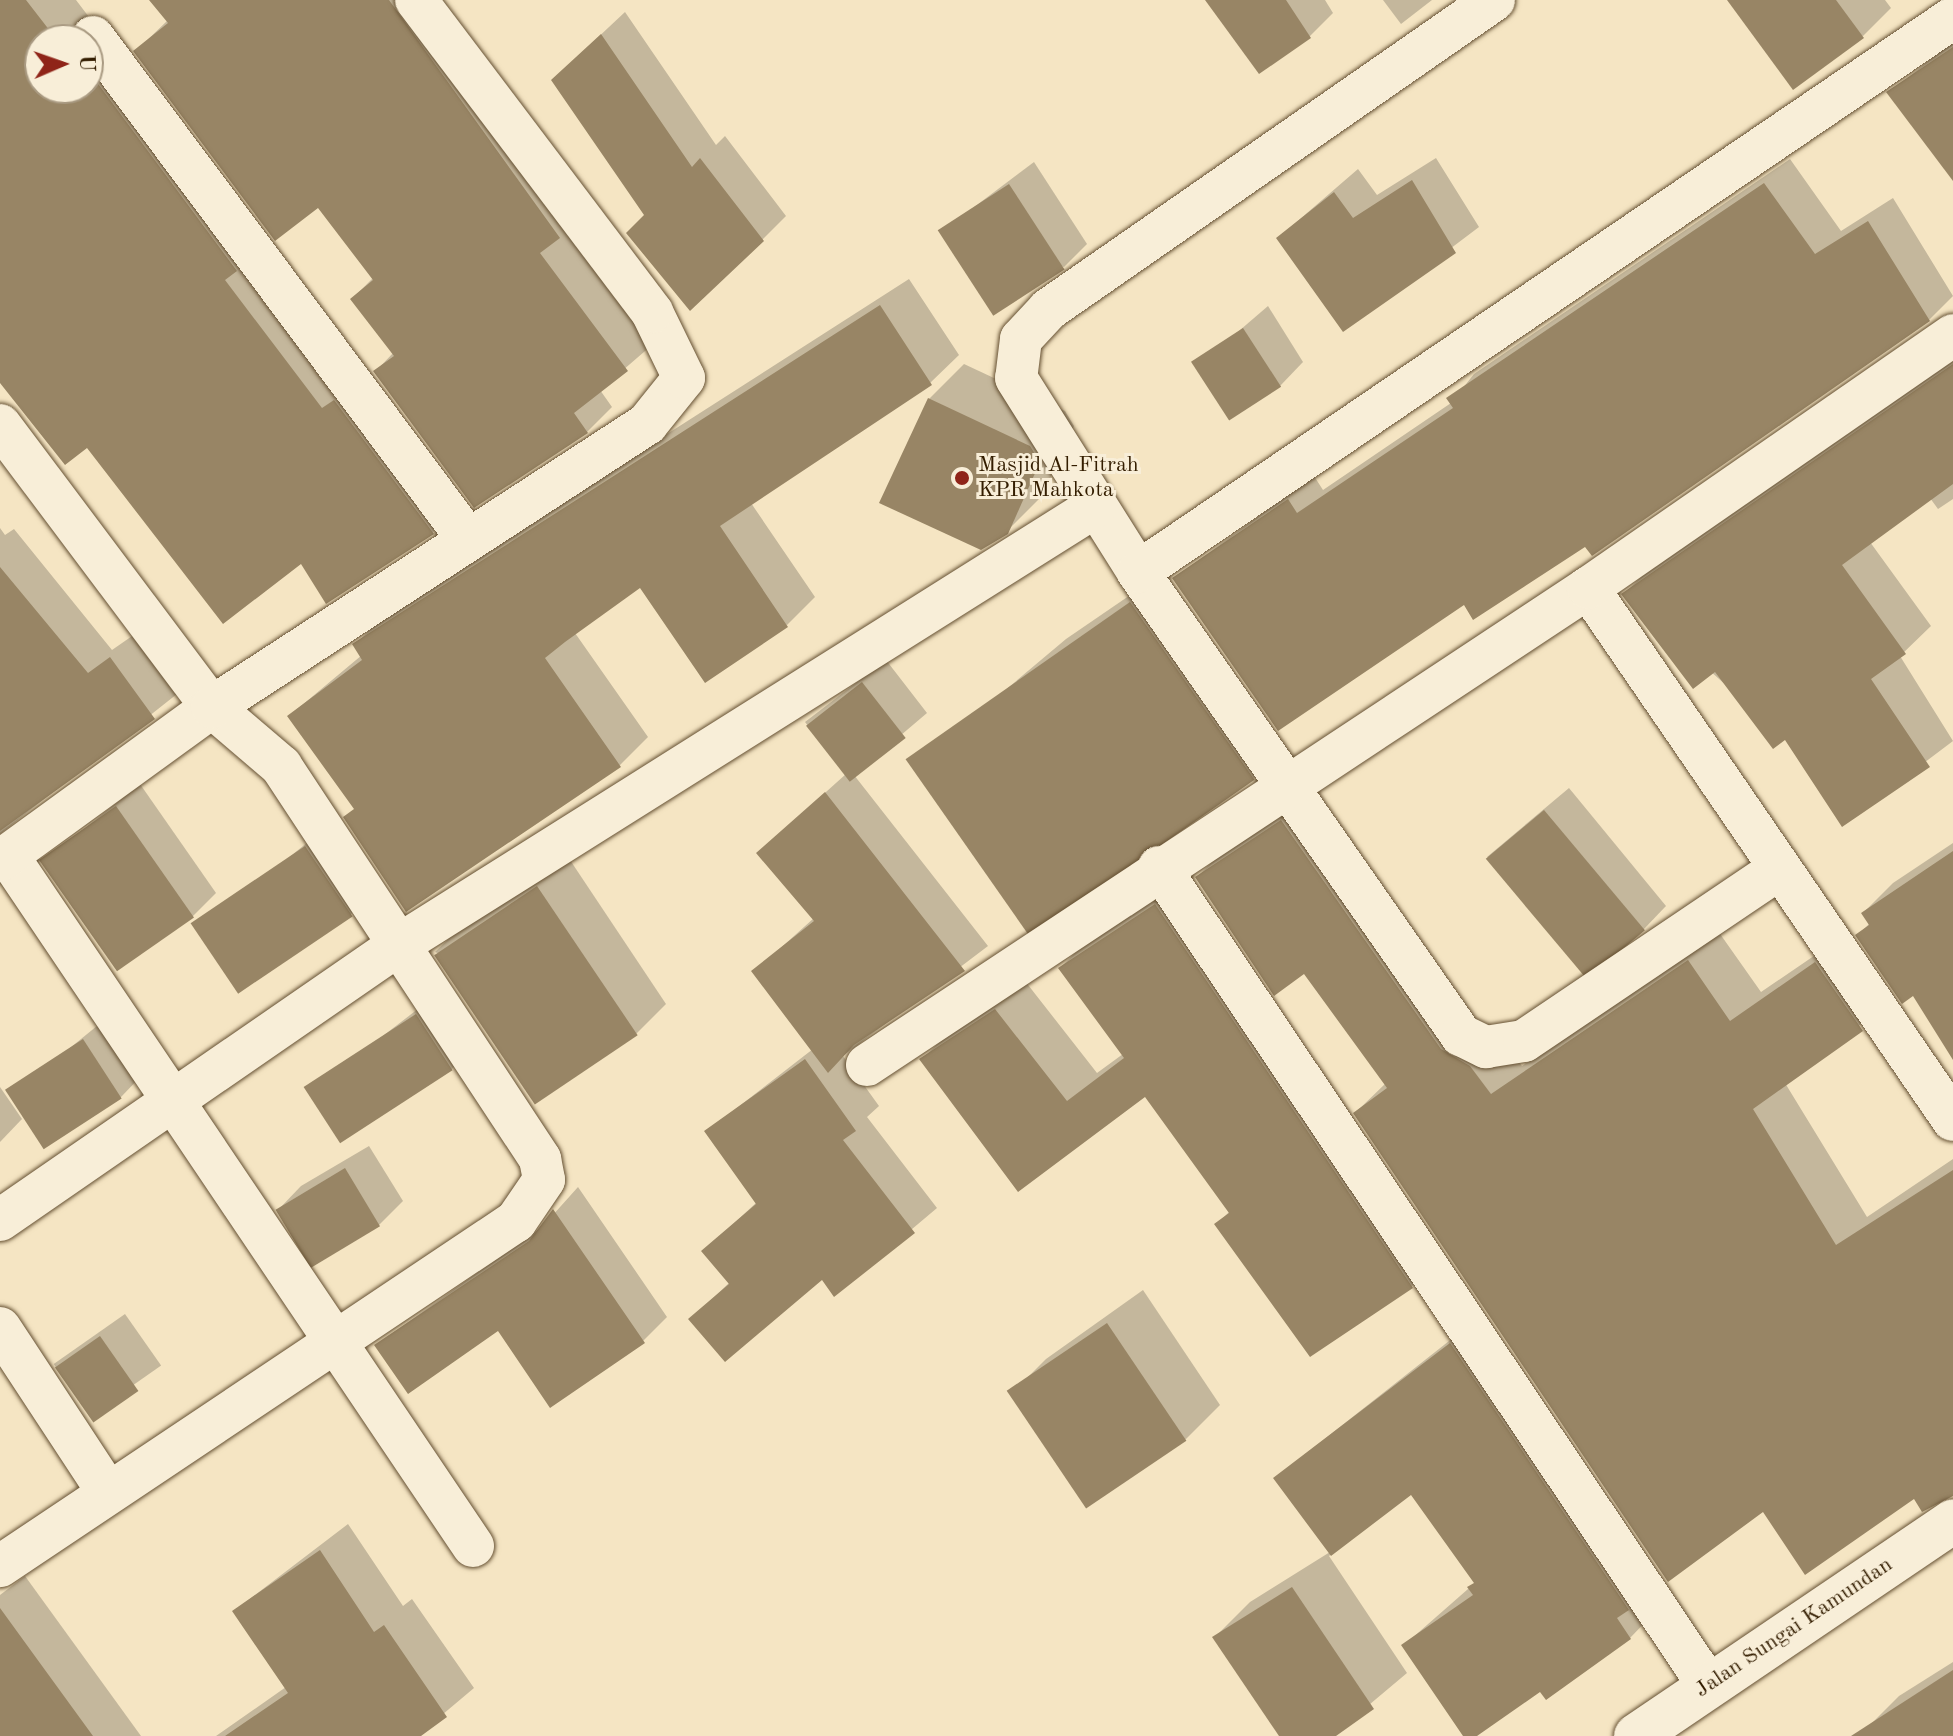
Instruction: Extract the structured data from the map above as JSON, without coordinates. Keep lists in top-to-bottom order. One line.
{"streets":{"main road":["Jalan Sungai Kamundan"]},"places":["Masjid Al-Fitrah KPR Mahkota"],"north":"right"}
